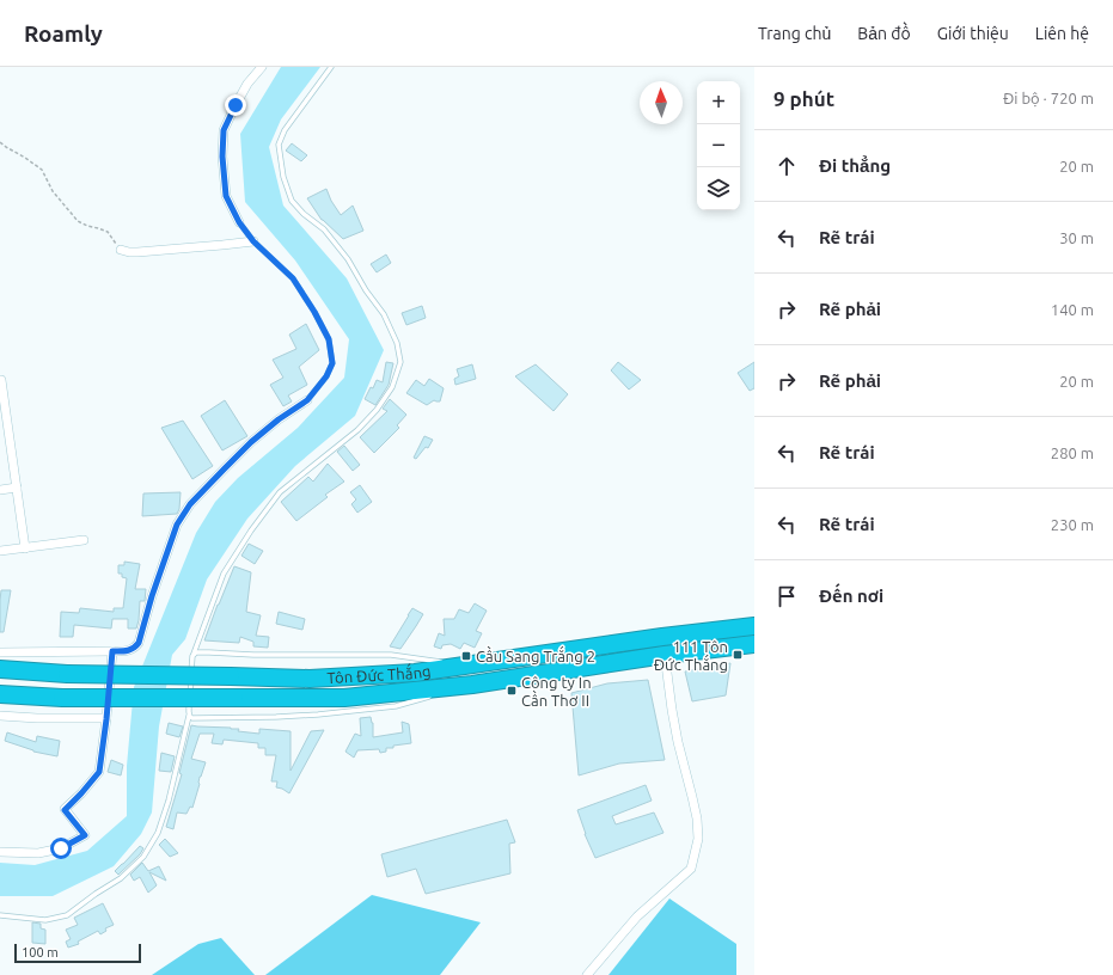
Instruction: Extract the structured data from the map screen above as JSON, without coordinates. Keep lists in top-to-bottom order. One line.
{"streets":{"highway":["Tôn Đức Thắng"]},"places":{"transit":["111 Tôn Đức Thắng","Cầu Sang Trắng 2","Công ty In Cần Thơ II"]},"scale_bar":"100 m","north":"top","page":{"header":"Roamly","nav":["Trang chủ","Bản đồ","Giới thiệu","Liên hệ"],"heading":["9 phút","Đi bộ · 720 m"],"map_buttons":["+","−"],"list":[["Đi thẳng","20 m"],["Rẽ trái","30 m"],["Rẽ phải","140 m"],["Rẽ phải","20 m"],["Rẽ trái","280 m"],["Rẽ trái","230 m"],"Đến nơi"],"scale":"100 m"}}
